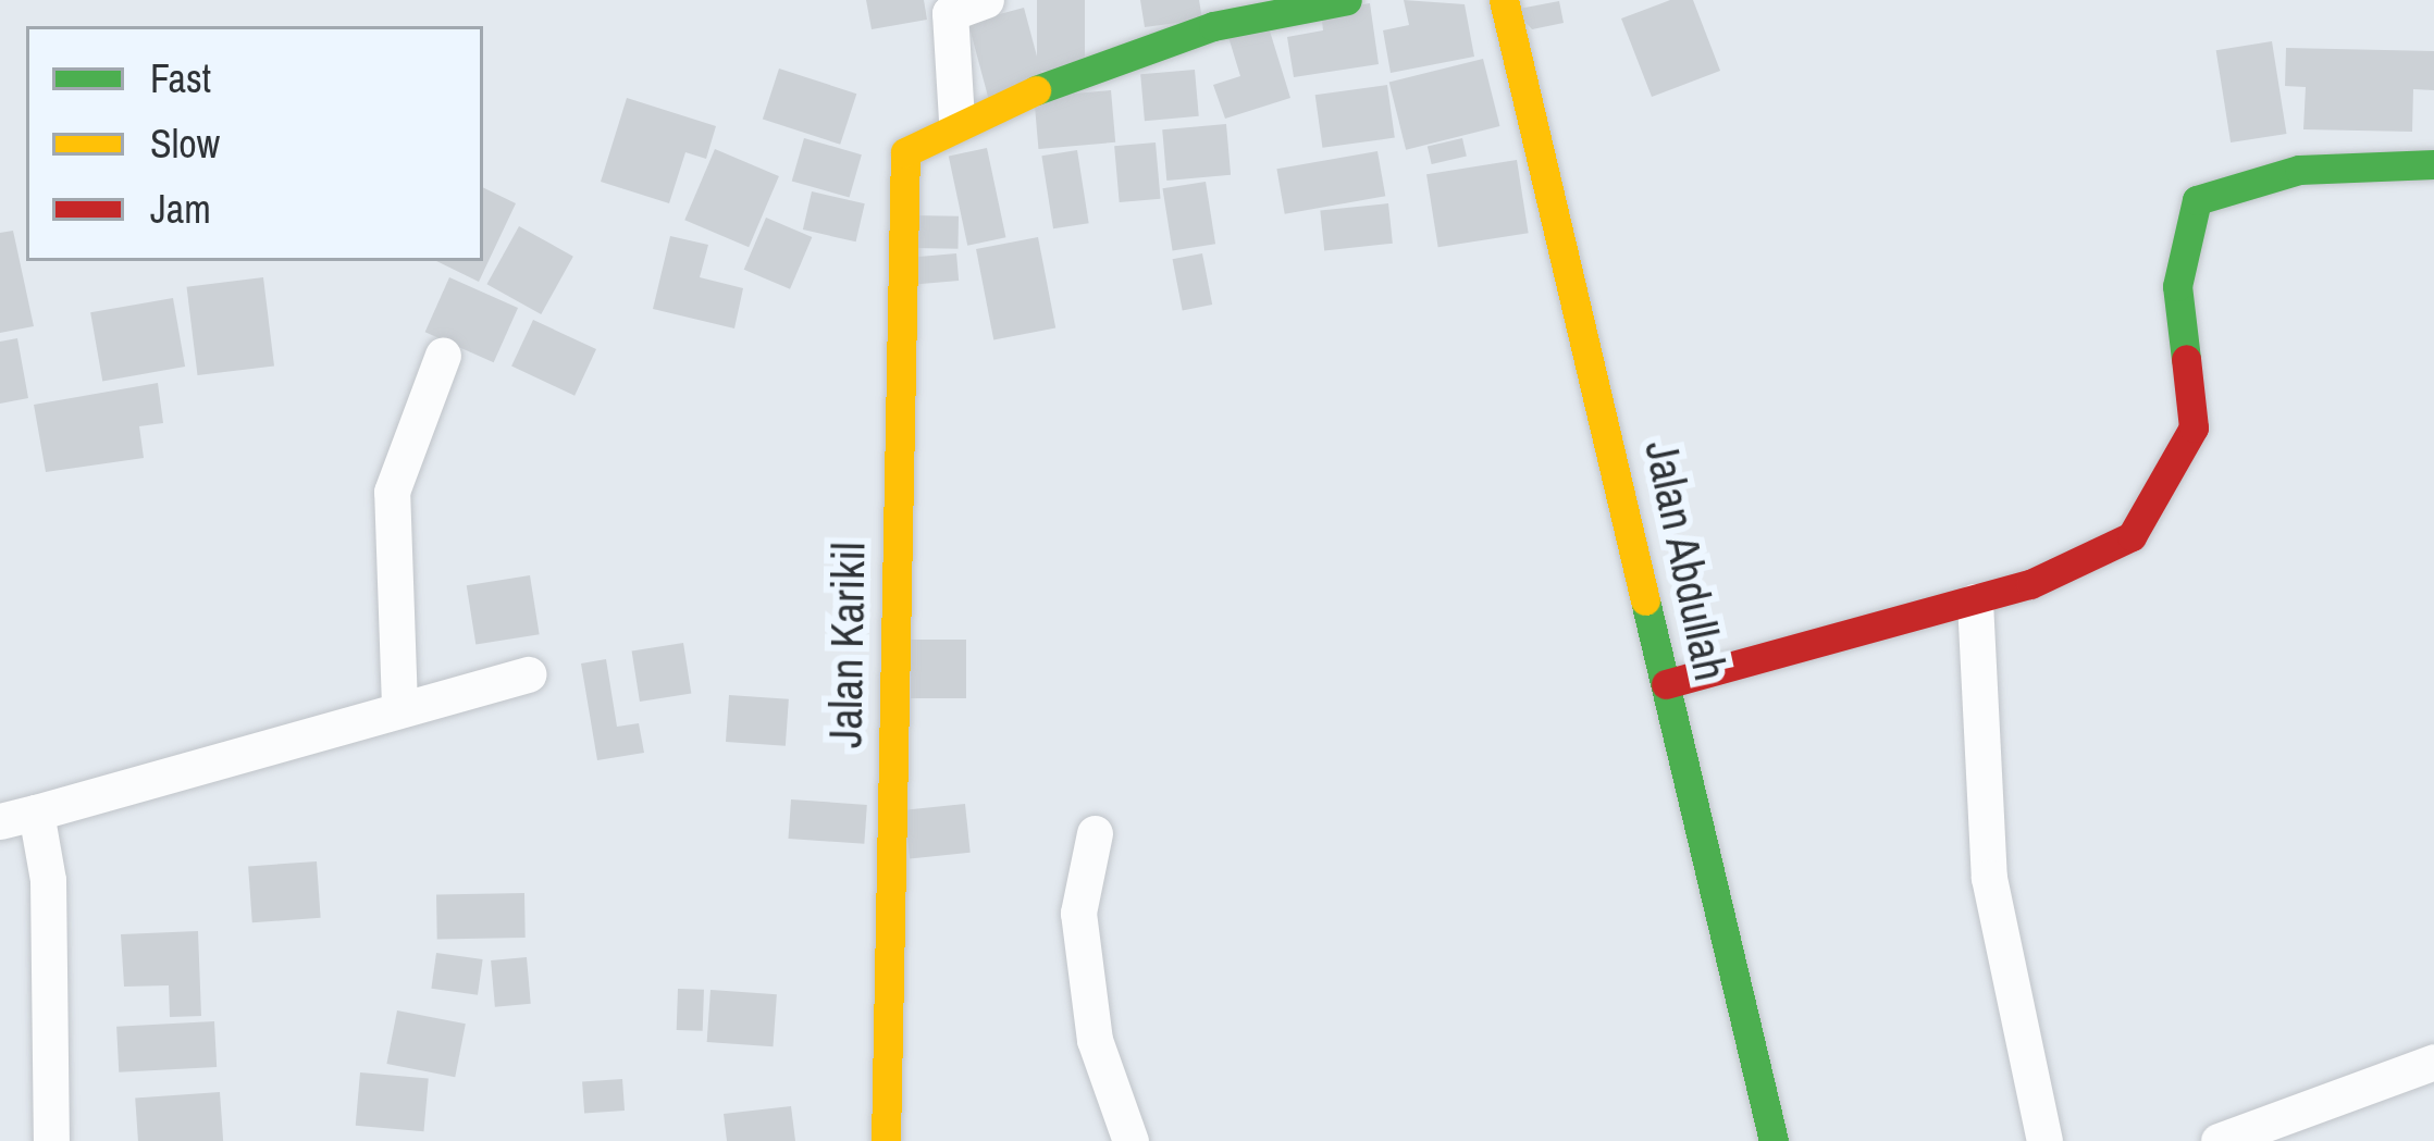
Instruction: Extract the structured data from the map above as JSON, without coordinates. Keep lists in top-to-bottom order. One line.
{"streets":{"street":["Jalan Abdullah","Jalan Karikil"]},"legend":["Fast","Slow","Jam"]}
